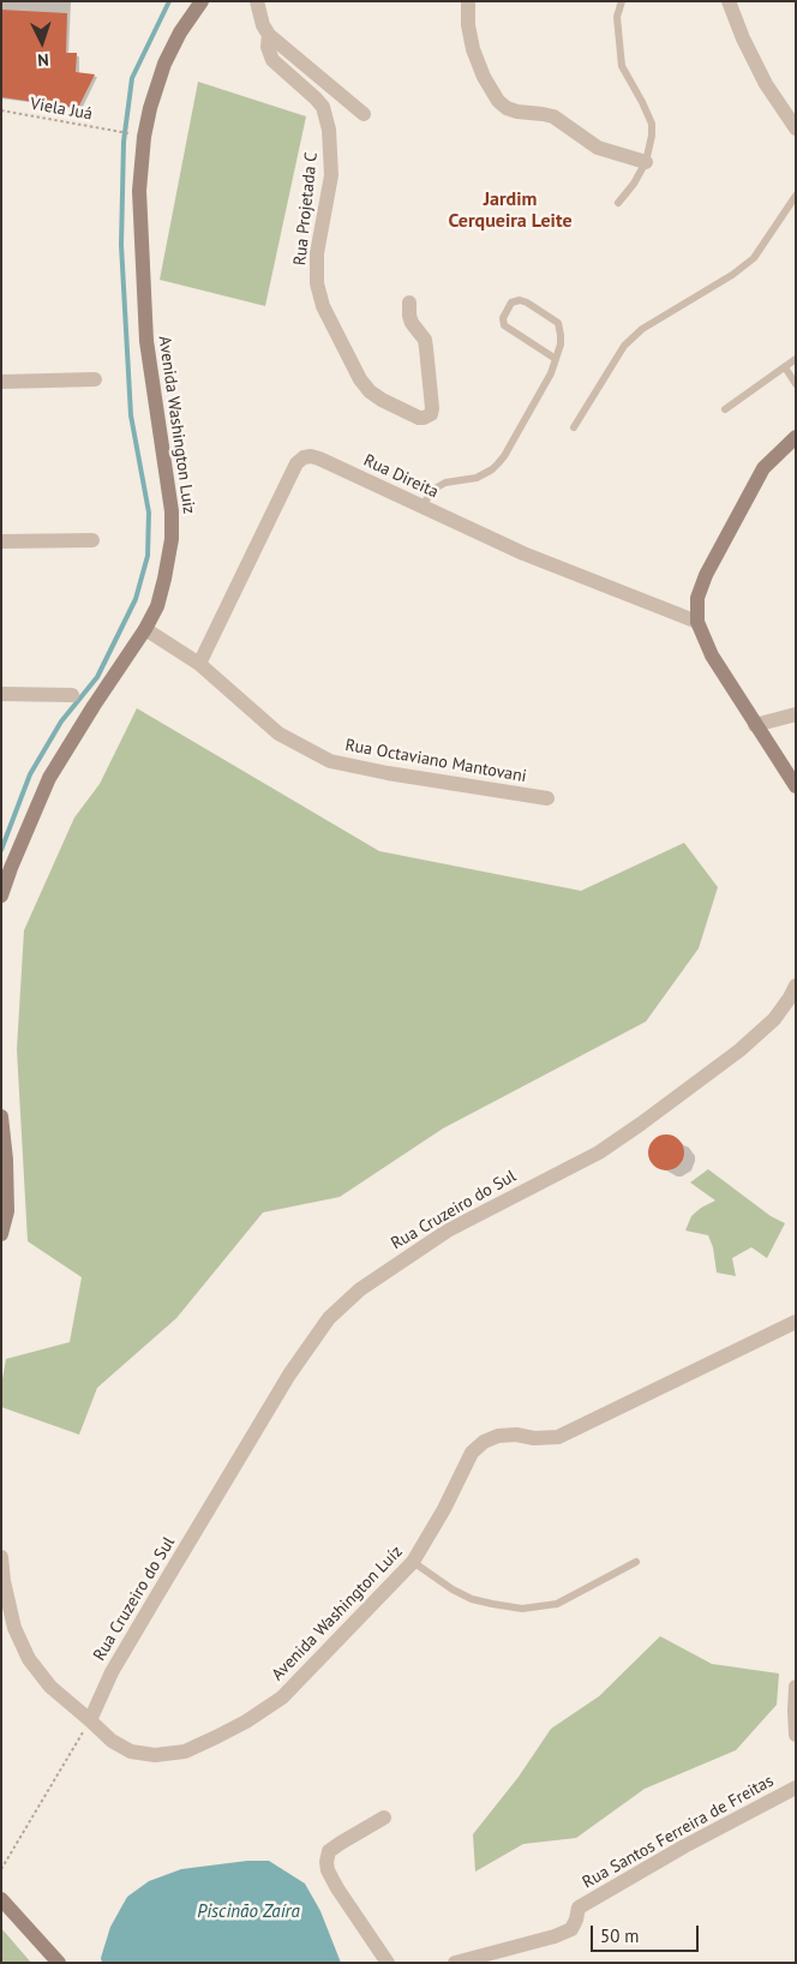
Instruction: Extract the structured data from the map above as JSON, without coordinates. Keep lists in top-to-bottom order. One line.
{"streets":{"street":["Rua Projetada C","Avenida Washington Luiz","Rua Direita","Rua Octaviano Mantovani","Rua Cruzeiro do Sul","Avenida Washington Luíz","Rua Santos Ferreira de Freitas"],"path":["Viela Juá"]},"crossings":[["Avenida Washington Luiz","Rua Octaviano Mantovani"],["Rua Direita","Rua Octaviano Mantovani"],["Rua Cruzeiro do Sul","Avenida Washington Luíz"]],"districts":["Jardim Cerqueira Leite"],"water":["Piscinão Zaíra"],"scale_bar":"50 m","north":"bottom"}
